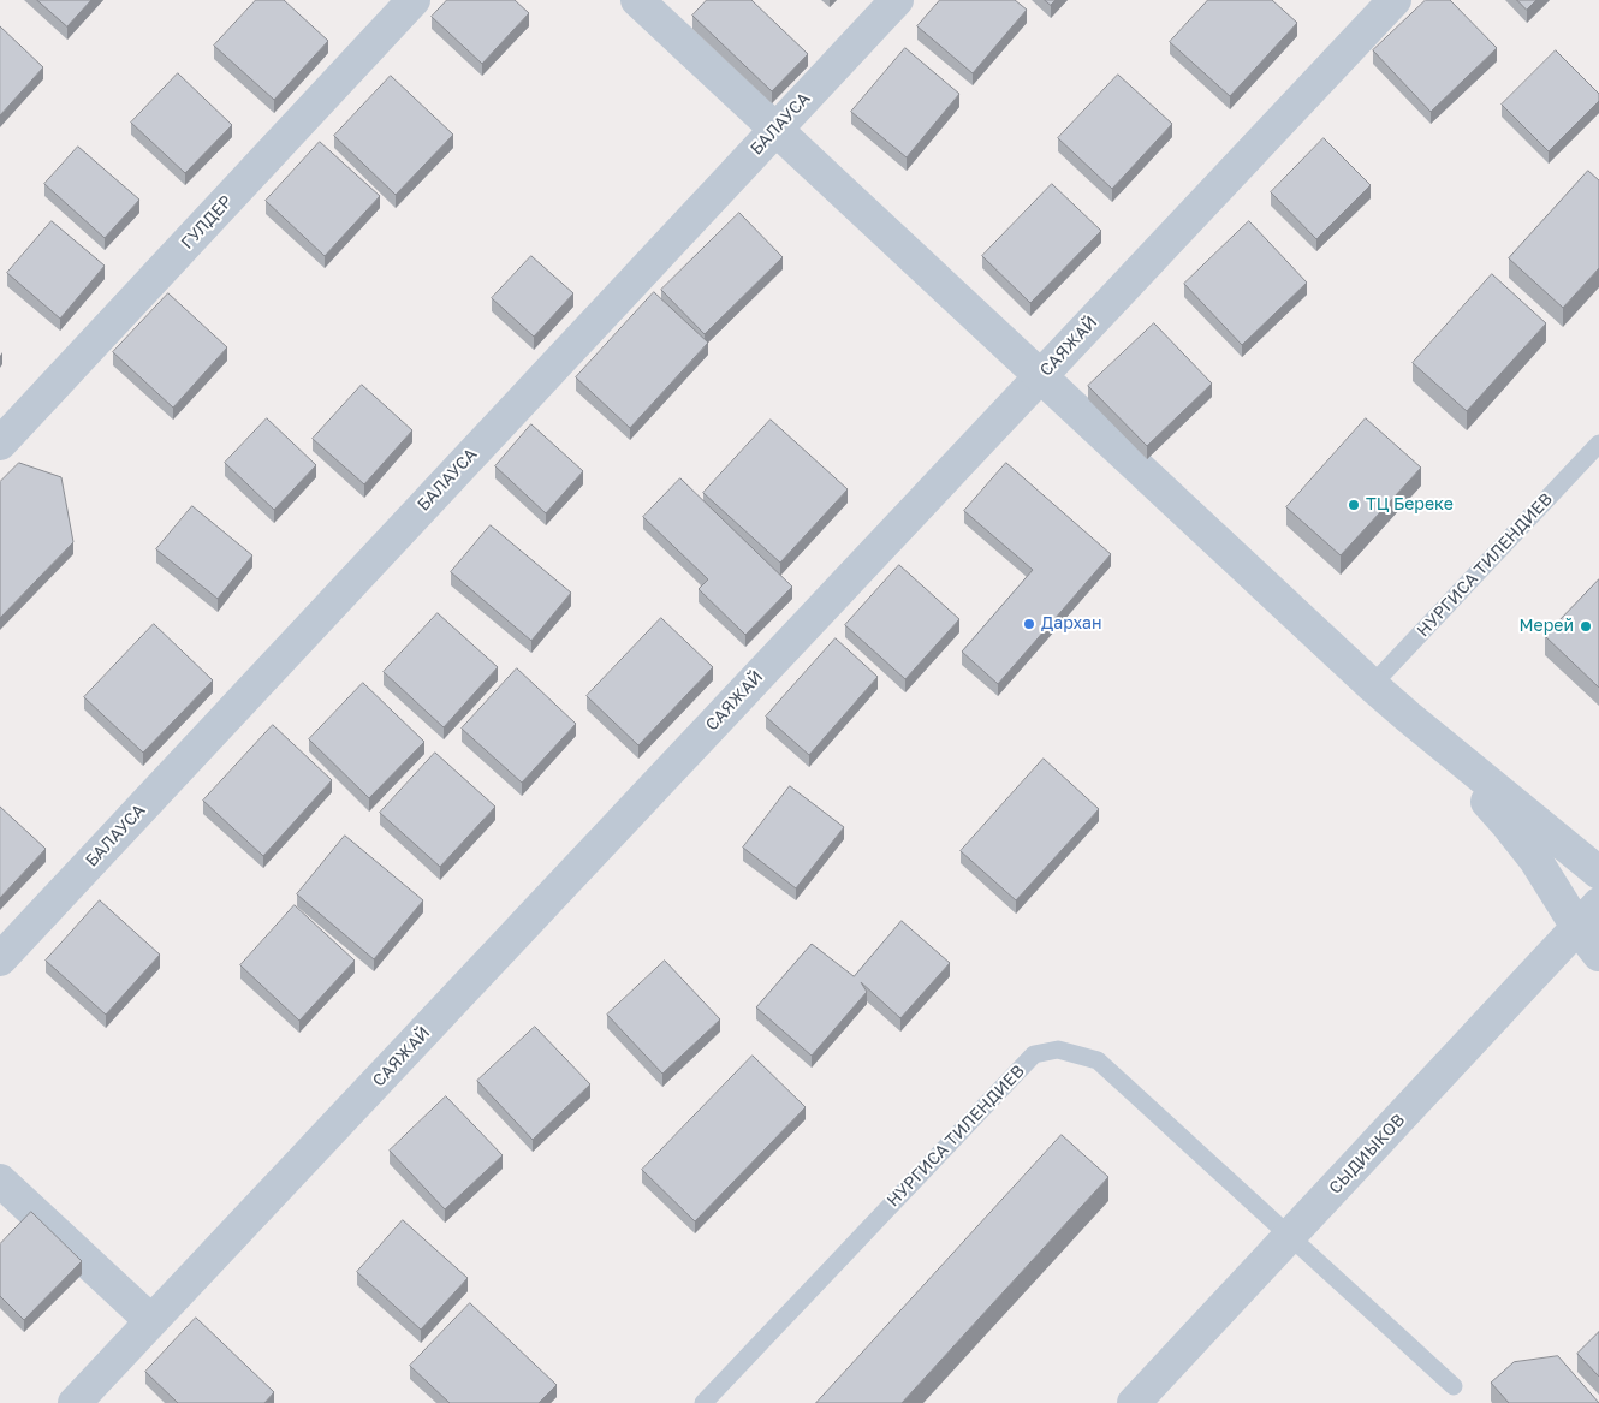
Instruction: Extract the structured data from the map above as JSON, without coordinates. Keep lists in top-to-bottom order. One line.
{"streets":{"street":["БАЛАУСА","ГУЛДЕР","САЯЖАЙ","СЫДИЫКОВ"],"lane":["НУРГИСА ТИЛЕНДИЕВ"]},"crossings":[["НУРГИСА ТИЛЕНДИЕВ","СЫДИЫКОВ"]],"places":["ТЦ Береке","Дархан","Мерей"]}
